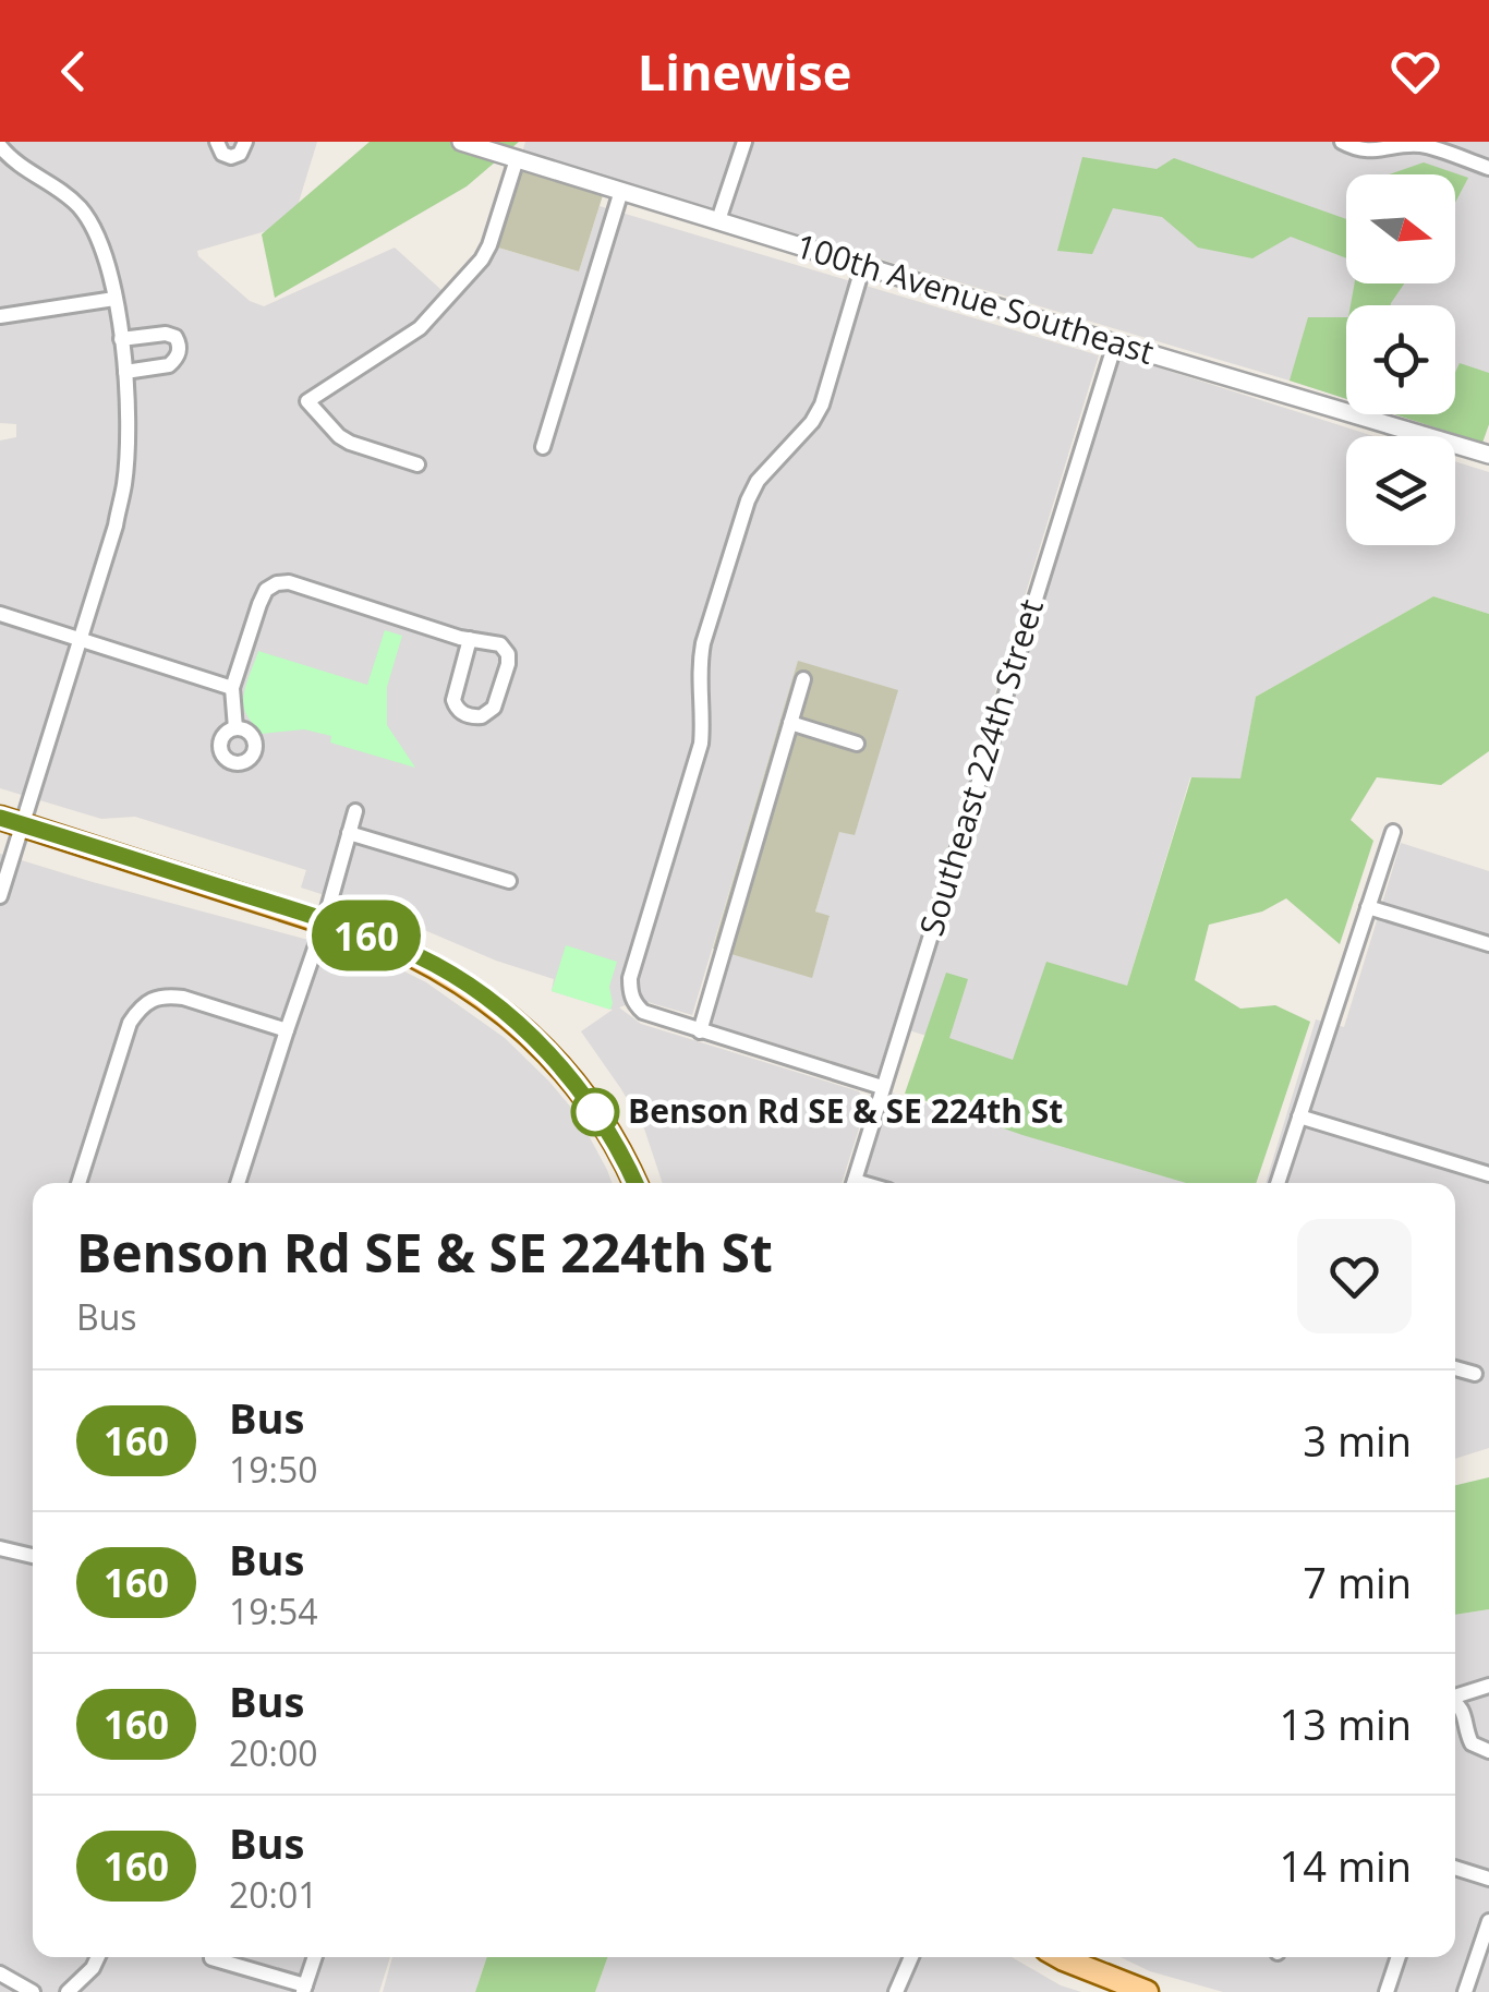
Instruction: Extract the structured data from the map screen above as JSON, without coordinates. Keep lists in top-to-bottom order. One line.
{"streets":{"street":["100th Avenue Southeast","Southeast 224th Street"]},"crossings":[["100th Avenue Southeast","Southeast 224th Street"]],"places":["Benson Rd SE & SE 224th St"],"lines":["bus line 160"],"north":"right","page":{"header":"Linewise","on_map":"160","heading":["Benson Rd SE & SE 224th St","Bus"],"list":[{"mark":"160","name":"Bus","note":"19:50","value":"3 min"},{"mark":"160","name":"Bus","note":"19:54","value":"7 min"},{"mark":"160","name":"Bus","note":"20:00","value":"13 min"},{"mark":"160","name":"Bus","note":"20:01","value":"14 min"}]}}
